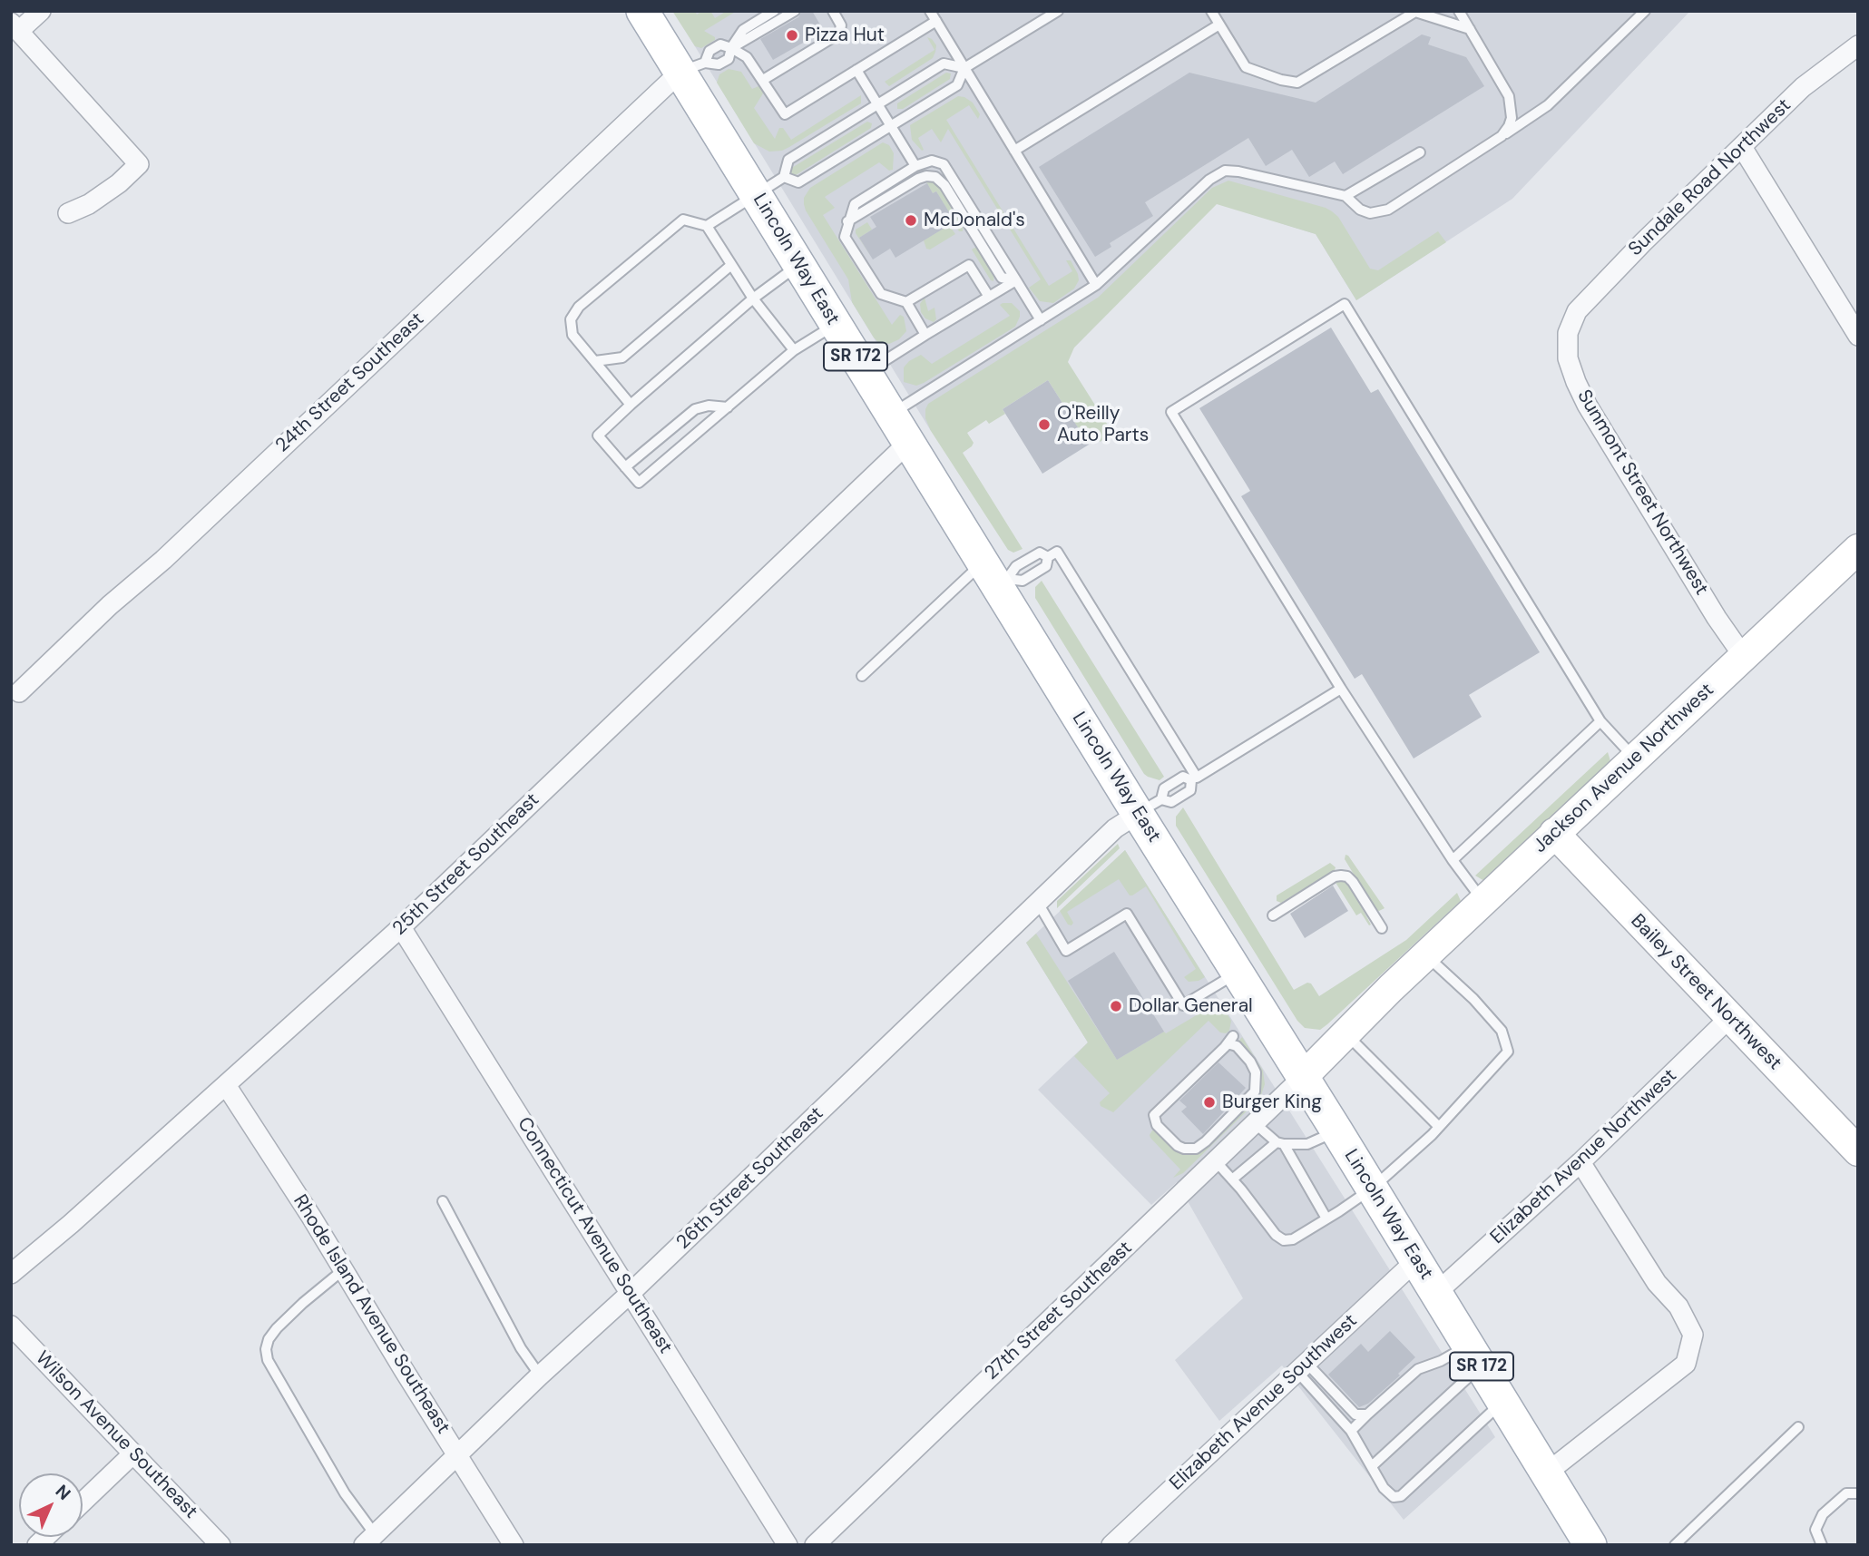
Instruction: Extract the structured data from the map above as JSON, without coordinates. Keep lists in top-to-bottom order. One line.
{"streets":{"main road":["Lincoln Way East","SR 172"],"street":["Sundale Road Northwest","24th Street Southeast","Sunmont Street Northwest","Jackson Avenue Northwest","25th Street Southeast","Bailey Street Northwest","Elizabeth Avenue Northwest","26th Street Southeast","Connecticut Avenue Southeast","27th Street Southeast","Rhode Island Avenue Southeast","Elizabeth Avenue Southwest","Wilson Avenue Southeast"]},"crossings":[["Sundale Road Northwest","Sunmont Street Northwest"],["Lincoln Way East","24th Street Southeast"],["Lincoln Way East","Jackson Avenue Northwest"],["Lincoln Way East","25th Street Southeast"],["Lincoln Way East","Elizabeth Avenue Northwest"],["Lincoln Way East","26th Street Southeast"],["Lincoln Way East","27th Street Southeast"],["Lincoln Way East","Elizabeth Avenue Southwest"],["Sunmont Street Northwest","Jackson Avenue Northwest"],["Jackson Avenue Northwest","Bailey Street Northwest"],["Jackson Avenue Northwest","27th Street Southeast"],["25th Street Southeast","Connecticut Avenue Southeast"],["25th Street Southeast","Rhode Island Avenue Southeast"],["Bailey Street Northwest","Elizabeth Avenue Northwest"],["26th Street Southeast","Connecticut Avenue Southeast"],["26th Street Southeast","Rhode Island Avenue Southeast"]],"places":["Pizza Hut","McDonald's","O'Reilly Auto Parts","Dollar General","Burger King"],"north":"top right"}
